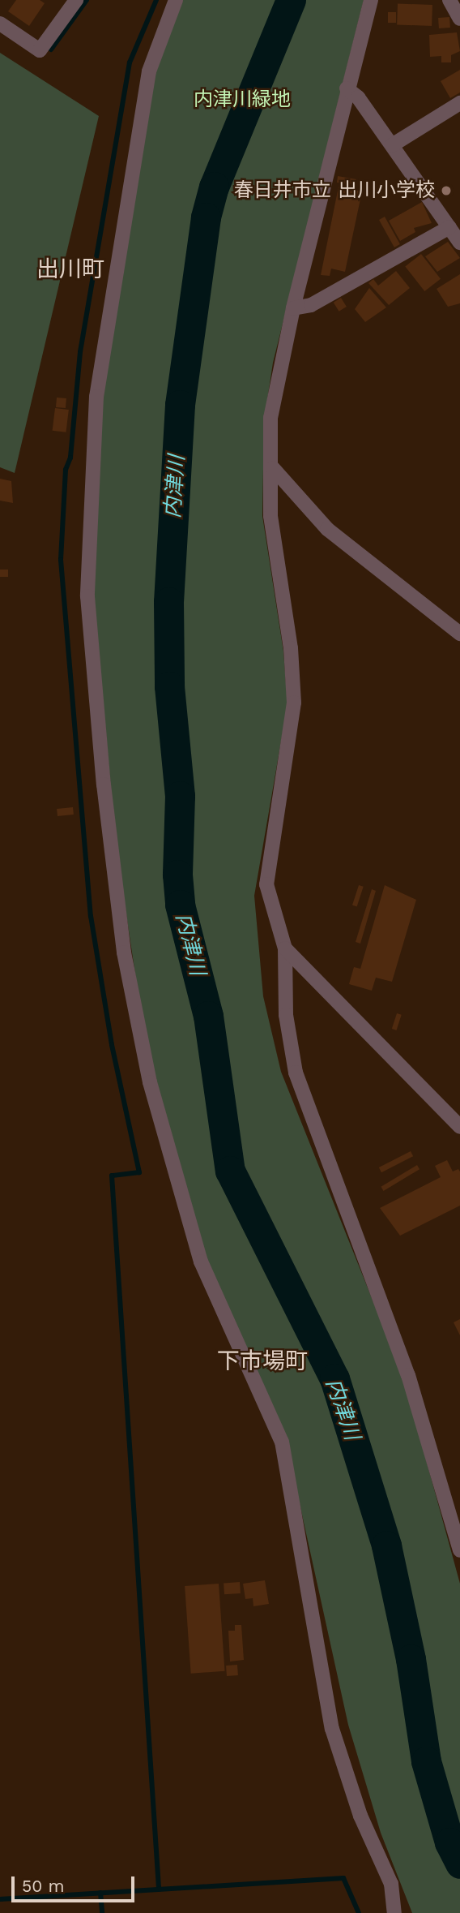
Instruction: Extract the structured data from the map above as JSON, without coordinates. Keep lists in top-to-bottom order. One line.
{"districts":["出川町","下市場町"],"water":["内津川"],"parks":["内津川緑地"],"places":["春日井市立 出川小学校"],"scale_bar":"50 m"}
